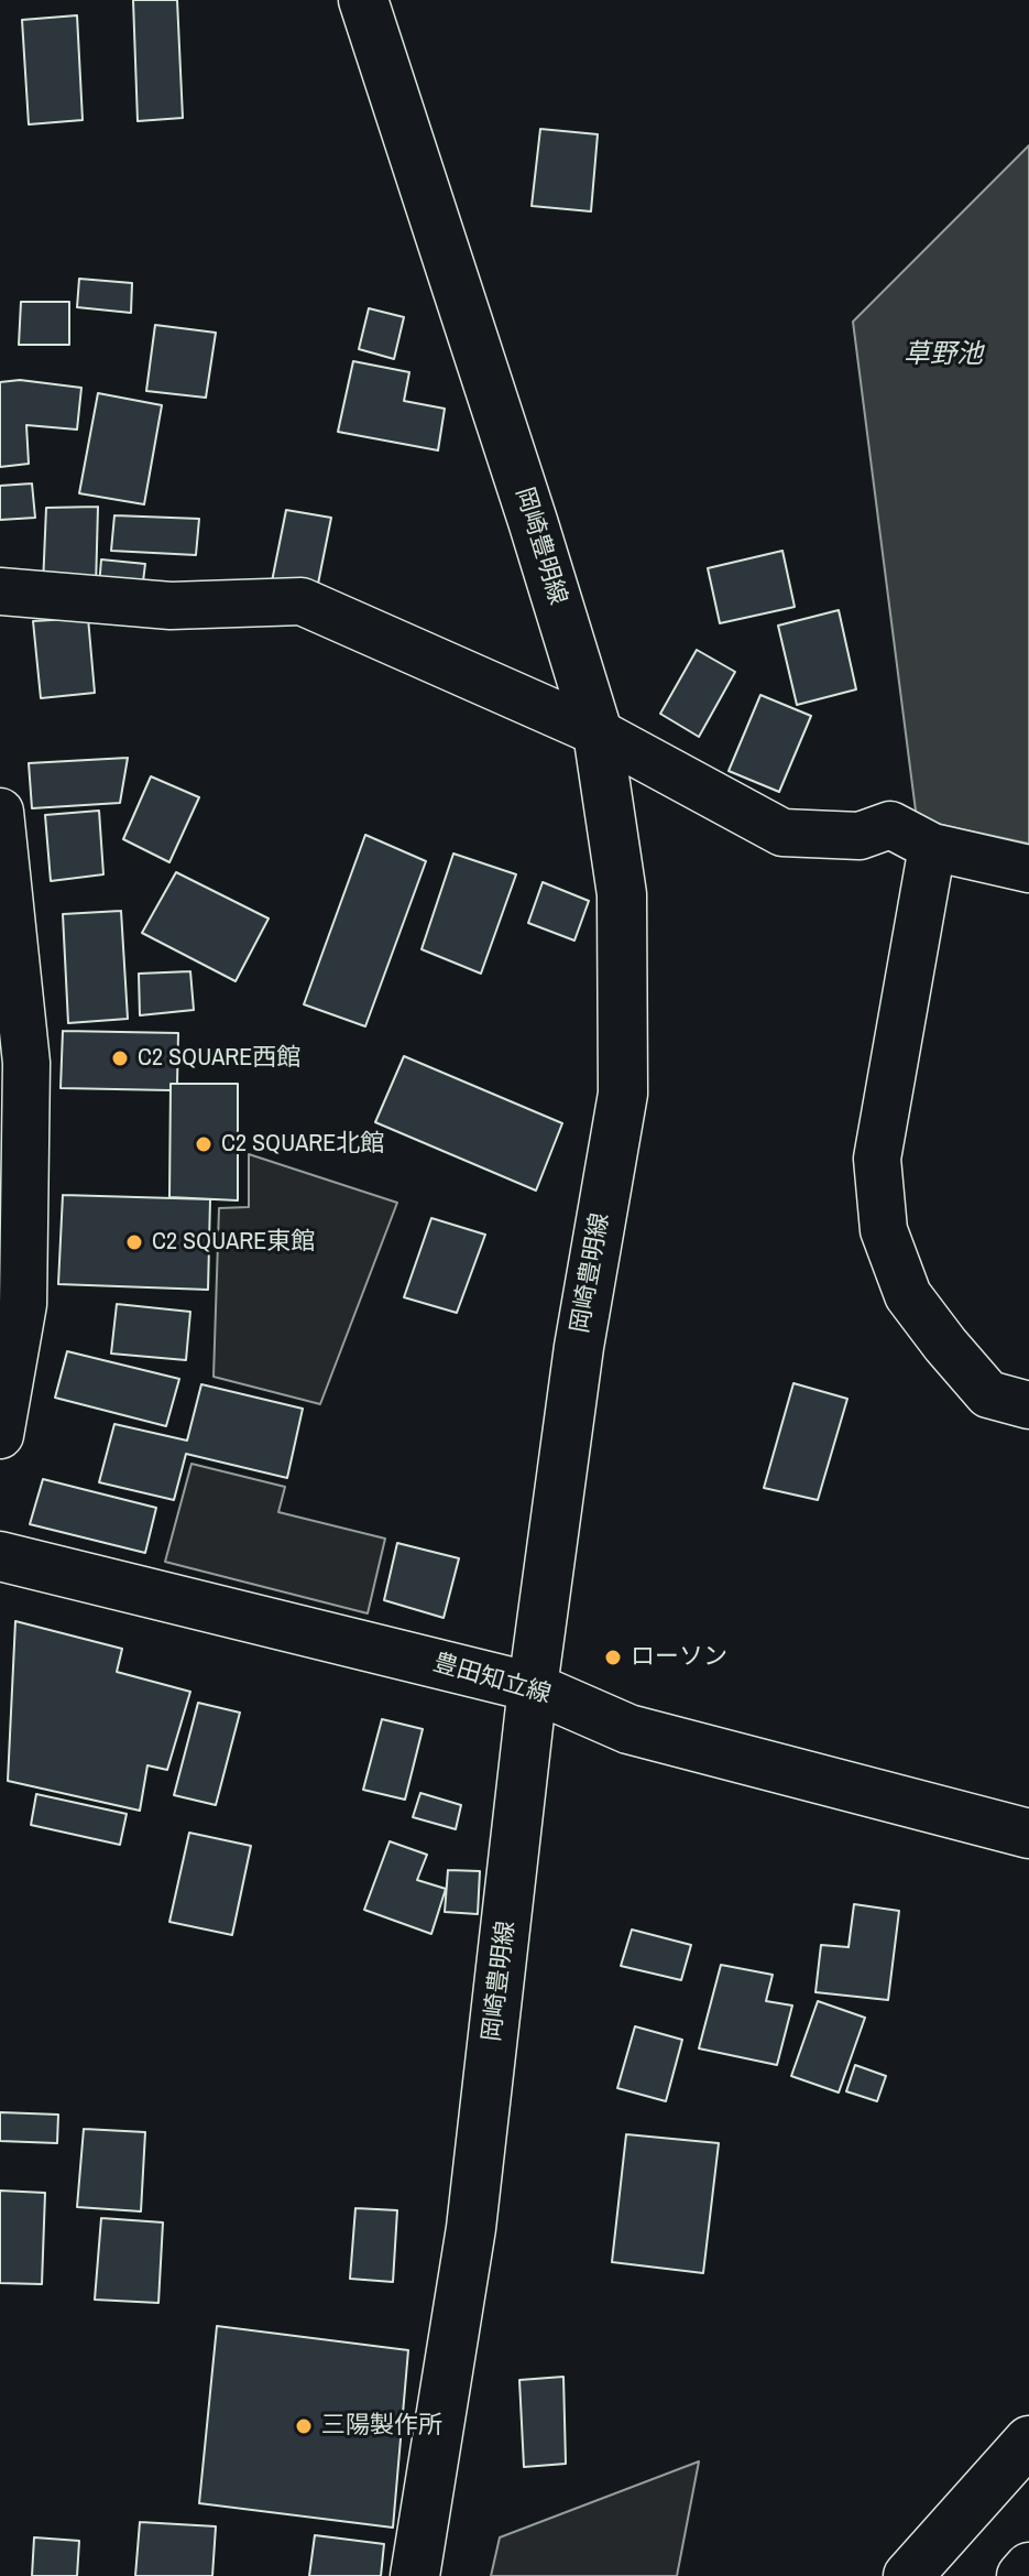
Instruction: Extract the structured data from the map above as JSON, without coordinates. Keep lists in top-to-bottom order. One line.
{"streets":{"main road":["岡崎豊明線","豊田知立線"]},"crossings":[["岡崎豊明線","豊田知立線"]],"water":["草野池"],"places":["C2 SQUARE西館","C2 SQUARE北館","C2 SQUARE東館","ローソン","三陽製作所"]}
